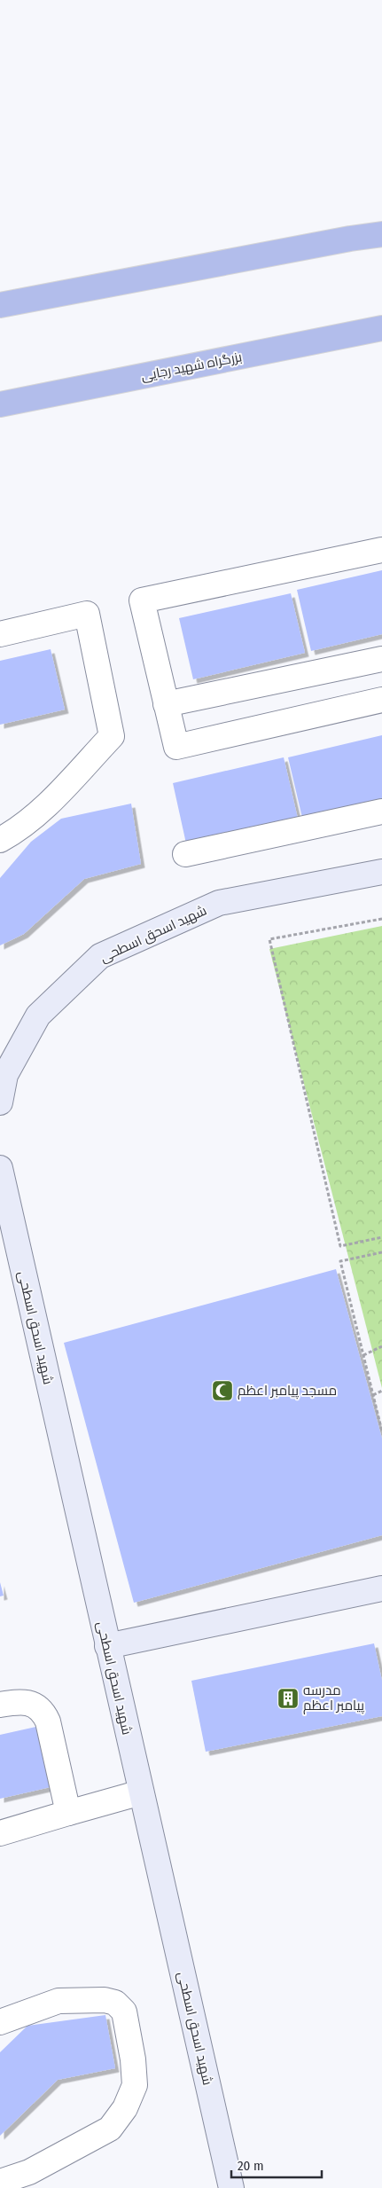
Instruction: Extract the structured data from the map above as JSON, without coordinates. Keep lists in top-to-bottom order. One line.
{"streets":{"highway":["بزرگراه شهید رجایی"],"street":["شهید اسحق اسطحی"]},"places":{"mosque":["مسجد پیامبر اعظم"],"building":["مدرسه پیامبر اعظم"]},"scale_bar":"20 m"}
